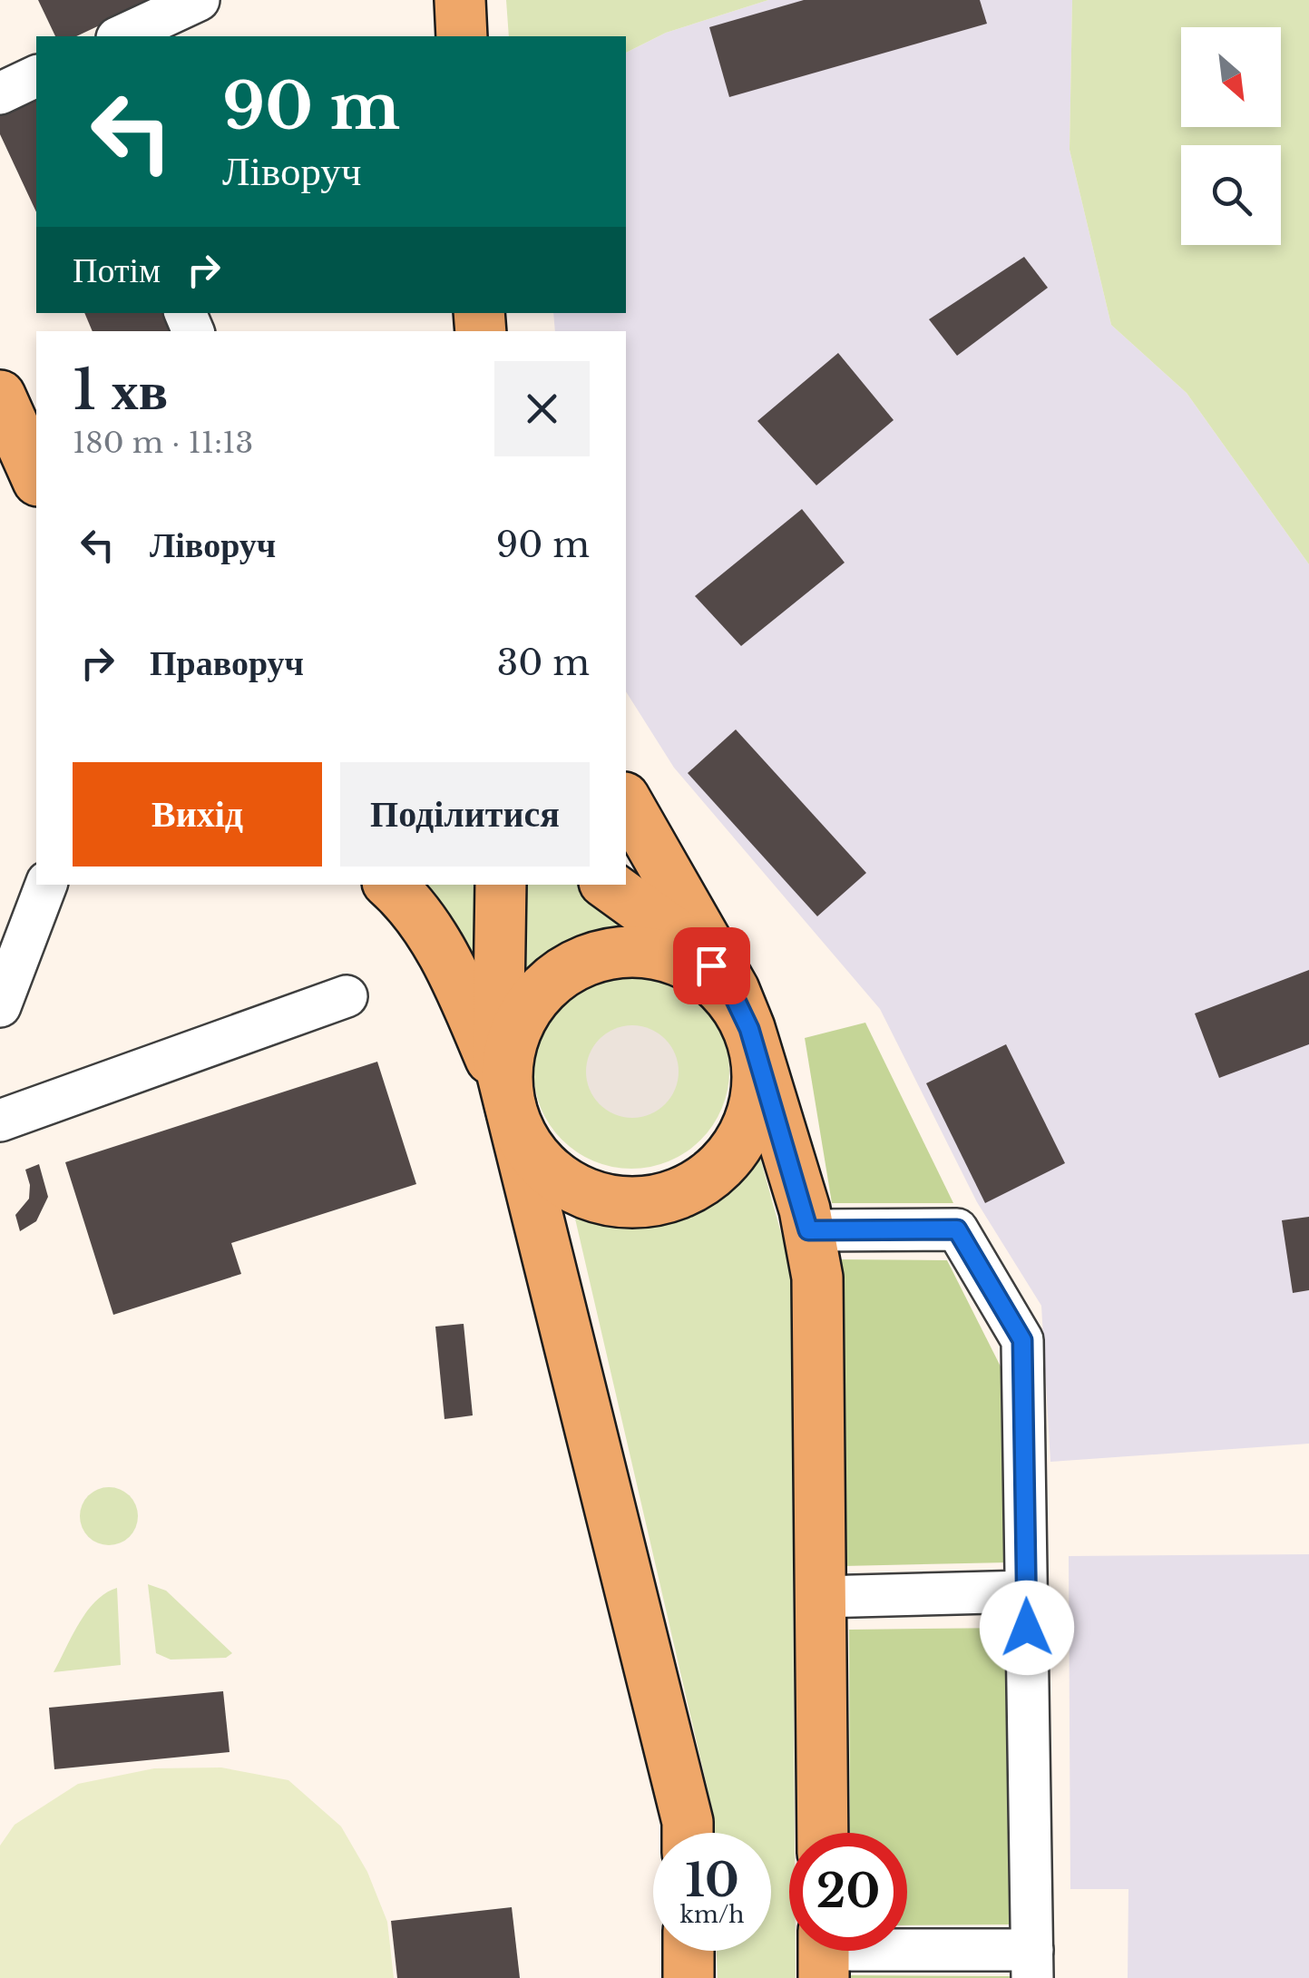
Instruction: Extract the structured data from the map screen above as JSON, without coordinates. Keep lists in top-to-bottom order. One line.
{"north":"bottom right","page":{"turn":["90 m","Ліворуч"],"then":"Потім","heading":["1 хв","180 m · 11:13"],"list":[{"name":"Ліворуч","value":"90 m"},{"name":"Праворуч","value":"30 m"}],"buttons":["Вихід","Поділитися"],"speed":"10 km/h","limit":"20"}}
